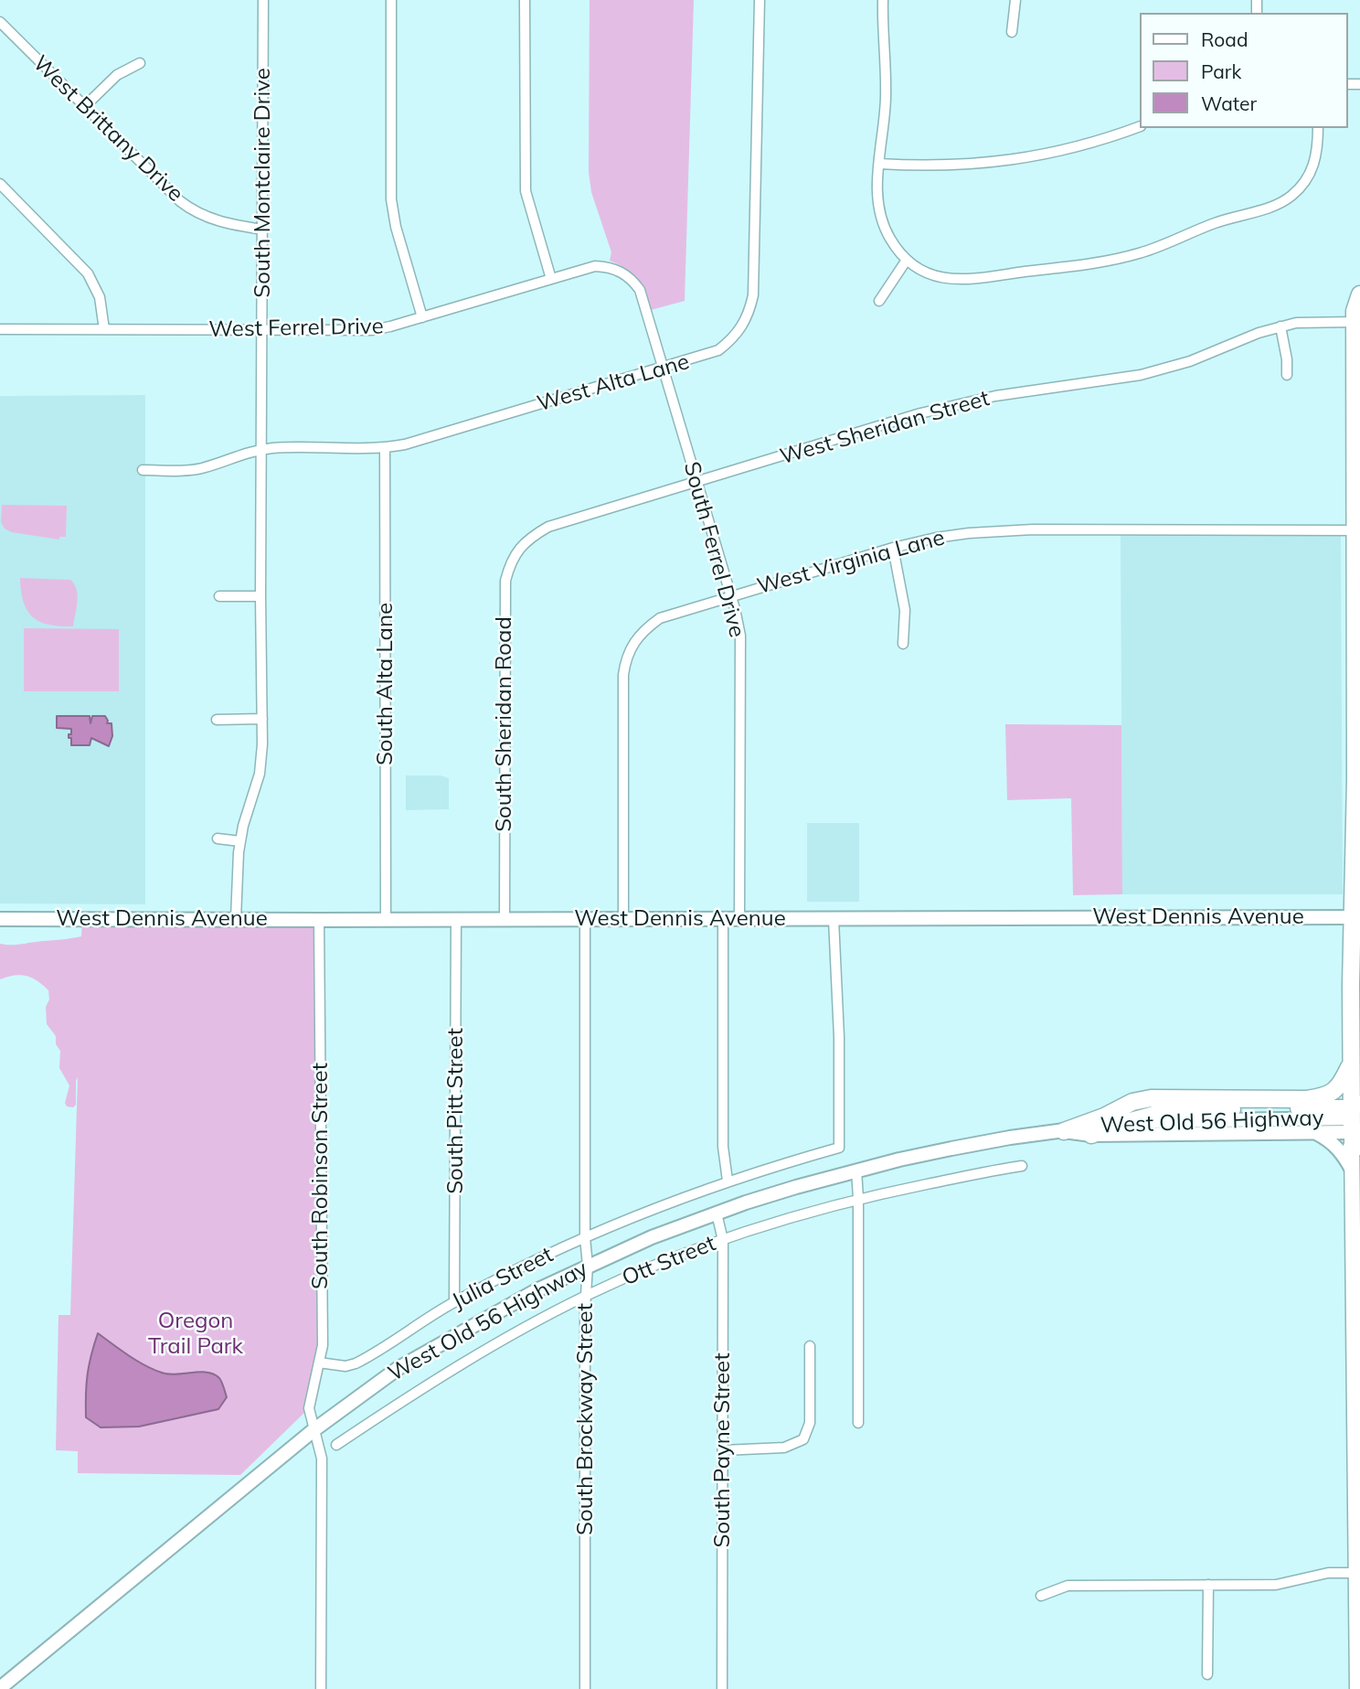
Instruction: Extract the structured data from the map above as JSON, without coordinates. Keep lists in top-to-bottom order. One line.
{"streets":{"main road":["West Dennis Avenue","West Old 56 Highway"],"street":["West Brittany Drive","South Montclaire Drive","West Ferrel Drive","West Alta Lane","West Sheridan Street","South Ferrel Drive","West Virginia Lane","South Alta Lane","South Sheridan Road","South Pitt Street","South Robinson Street","Ott Street","Julia Street","South Brockway Street","South Payne Street"]},"crossings":[["West Brittany Drive","South Montclaire Drive"],["South Montclaire Drive","West Ferrel Drive"],["South Montclaire Drive","West Dennis Avenue"],["West Ferrel Drive","South Ferrel Drive"],["West Alta Lane","South Ferrel Drive"],["West Alta Lane","South Alta Lane"],["West Sheridan Street","South Ferrel Drive"],["West Sheridan Street","South Sheridan Road"],["South Ferrel Drive","West Virginia Lane"],["South Ferrel Drive","West Dennis Avenue"],["West Virginia Lane","West Dennis Avenue"],["South Alta Lane","West Dennis Avenue"],["South Sheridan Road","West Dennis Avenue"],["West Dennis Avenue","South Pitt Street"],["West Dennis Avenue","South Robinson Street"],["West Dennis Avenue","Julia Street"],["West Dennis Avenue","South Brockway Street"],["South Pitt Street","Julia Street"],["West Old 56 Highway","South Robinson Street"],["West Old 56 Highway","South Brockway Street"],["West Old 56 Highway","South Payne Street"],["South Robinson Street","Julia Street"],["Ott Street","South Brockway Street"],["Ott Street","South Payne Street"],["Julia Street","South Brockway Street"]],"parks":["Oregon Trail Park"],"legend":["Road","Park","Water"]}
